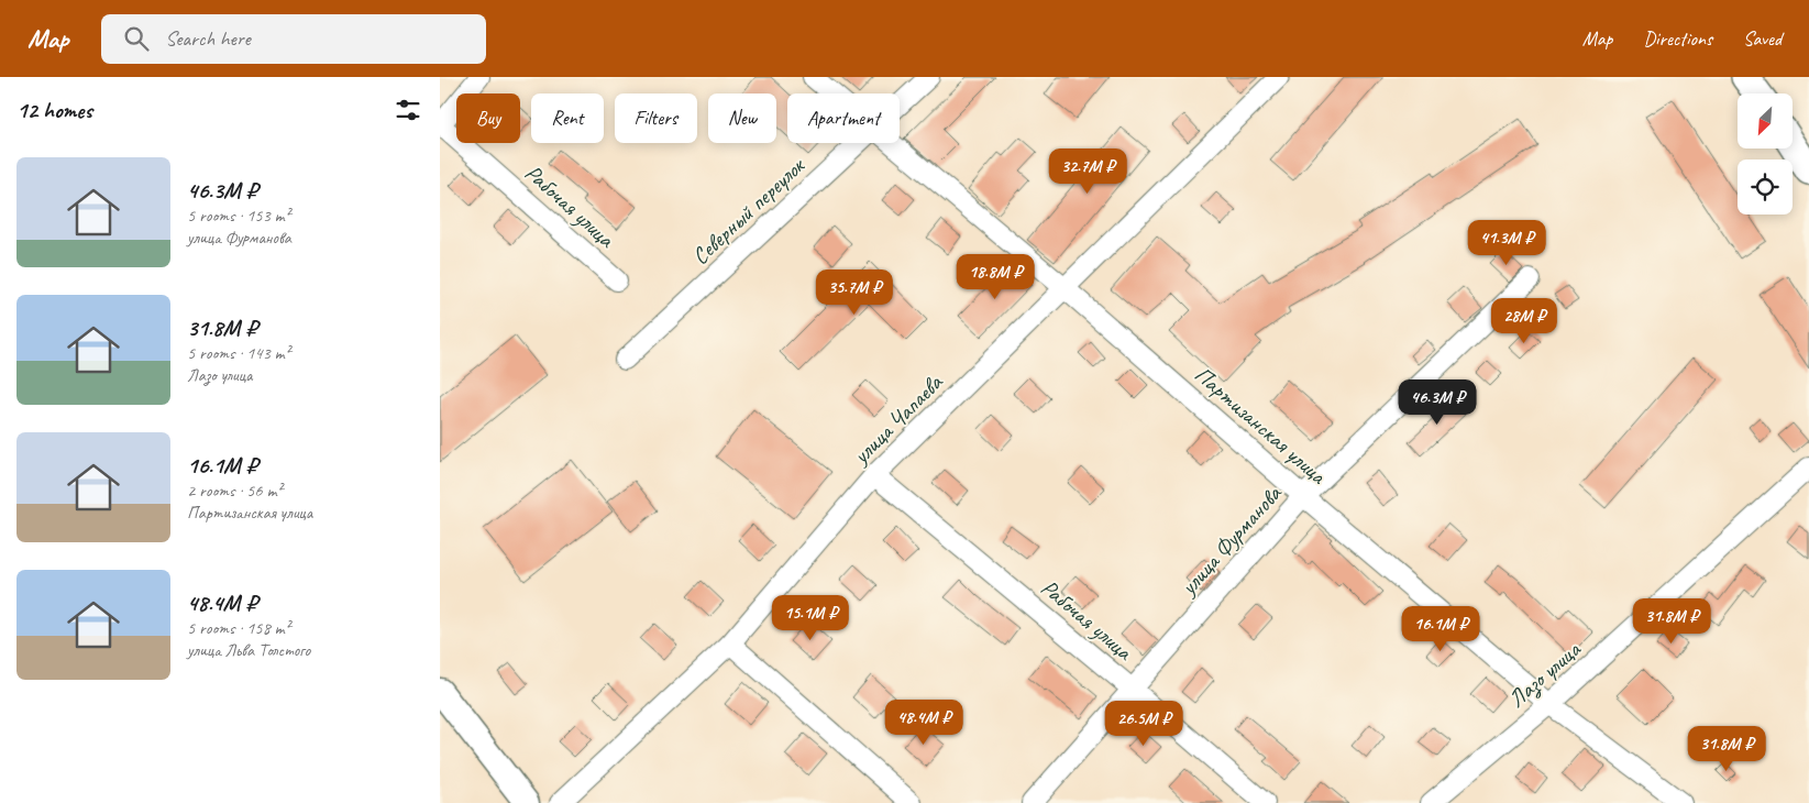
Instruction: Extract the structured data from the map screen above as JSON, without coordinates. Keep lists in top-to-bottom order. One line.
{"streets":{"street":["Рабочая улица","Северный переулок","улица Чапаева","Партизанская улица","улица Фурманова","Лазо улица"]},"crossings":[["Рабочая улица","улица Чапаева"],["Рабочая улица","улица Фурманова"],["улица Чапаева","Партизанская улица"],["Партизанская улица","улица Фурманова"],["Партизанская улица","Лазо улица"]],"north":"bottom left","page":{"header":"Map","search":"Search here","nav":["Map","Directions","Saved"],"heading":"12 homes","chip":["Buy","Rent","Filters","New","Apartment"],"list":[{"name":"46.3M ₽","note":"5 rooms · 153 m² · улица Фурманова"},{"name":"31.8M ₽","note":"5 rooms · 143 m² · Лазо улица"},{"name":"16.1M ₽","note":"2 rooms · 56 m² · Партизанская улица"},{"name":"48.4M ₽","note":"5 rooms · 158 m² · улица Льва Толстого"}],"price":["32.7M ₽","41.3M ₽","18.8M ₽","35.7M ₽","28M ₽","46.3M ₽","15.1M ₽","31.8M ₽","16.1M ₽","48.4M ₽","26.5M ₽","31.8M ₽"]}}
